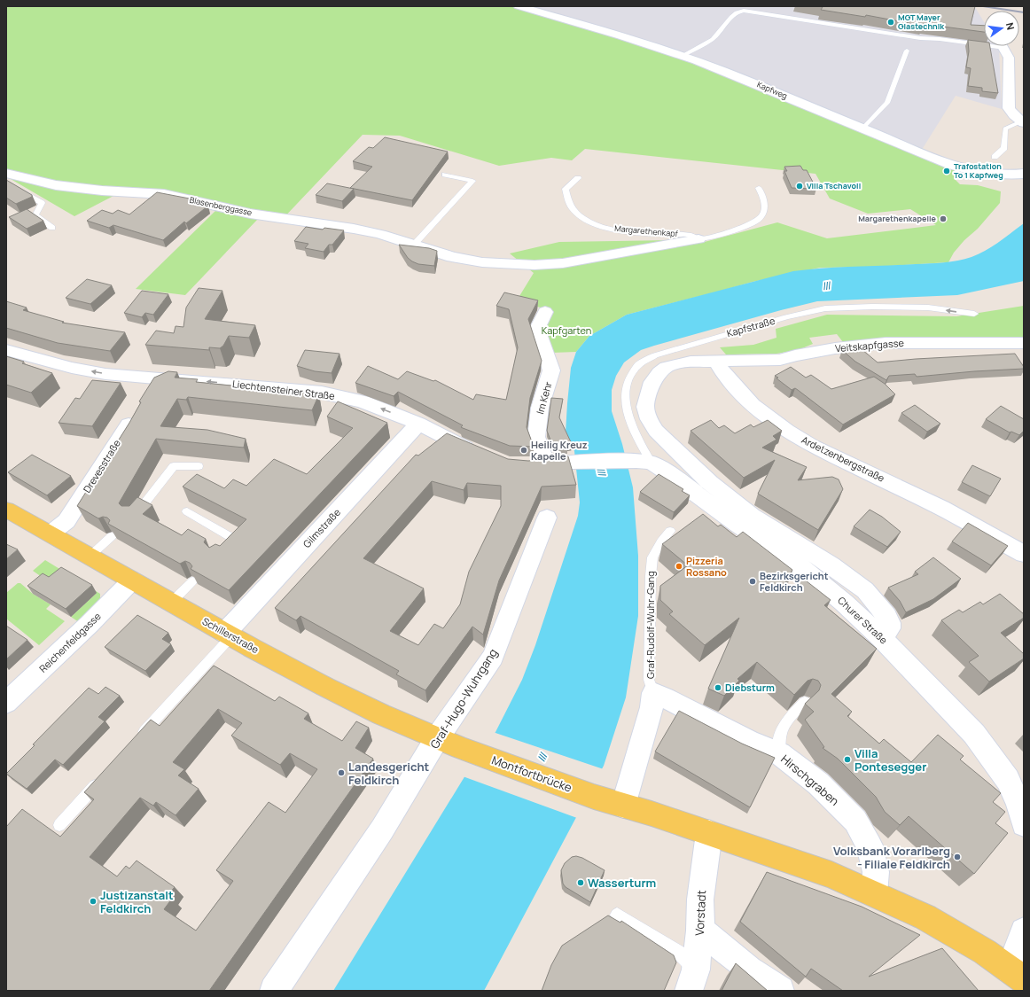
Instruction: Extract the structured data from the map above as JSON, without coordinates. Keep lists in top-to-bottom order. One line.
{"streets":{"main road":["Schillerstraße","Montfortbrücke"],"street":["Kapfweg","Blasenberggasse","Margarethenkapf","Veitskapfgasse","Liechtensteiner Straße","Im Kehr","Ardetzenbergstraße","Drevesstraße","Gilmstraße","Churer Straße","Graf-Rudolf-Wuhr-Gang","Reichenfeldgasse","Graf-Hugo-Wuhrgang","Hirschgraben","Vorstadt"],"lane":["Kapfstraße"]},"crossings":[["Blasenberggasse","Margarethenkapf"],["Kapfstraße","Im Kehr"],["Kapfstraße","Churer Straße"],["Veitskapfgasse","Ardetzenbergstraße"],["Liechtensteiner Straße","Gilmstraße"],["Im Kehr","Churer Straße"],["Drevesstraße","Schillerstraße"],["Gilmstraße","Schillerstraße"],["Graf-Rudolf-Wuhr-Gang","Montfortbrücke"],["Graf-Rudolf-Wuhr-Gang","Hirschgraben"],["Schillerstraße","Reichenfeldgasse"],["Schillerstraße","Graf-Hugo-Wuhrgang"],["Schillerstraße","Montfortbrücke"]],"one_way":["Kapfstraße","Liechtensteiner Straße"],"water":["Ill"],"parks":["Kapfgarten"],"places":["MGT Mayer Glastechnik","Trafostation To 1 Kapfweg","Villa Tschavoll","Margarethenkapelle","Heilig Kreuz Kapelle","Pizzeria Rossano","Bezirksgericht Feldkirch","Diebsturm","Villa Pontesegger","Landesgericht Feldkirch","Volksbank Vorarlberg - Filiale Feldkirch","Wasserturm","Justizanstalt Feldkirch"],"north":"right"}
